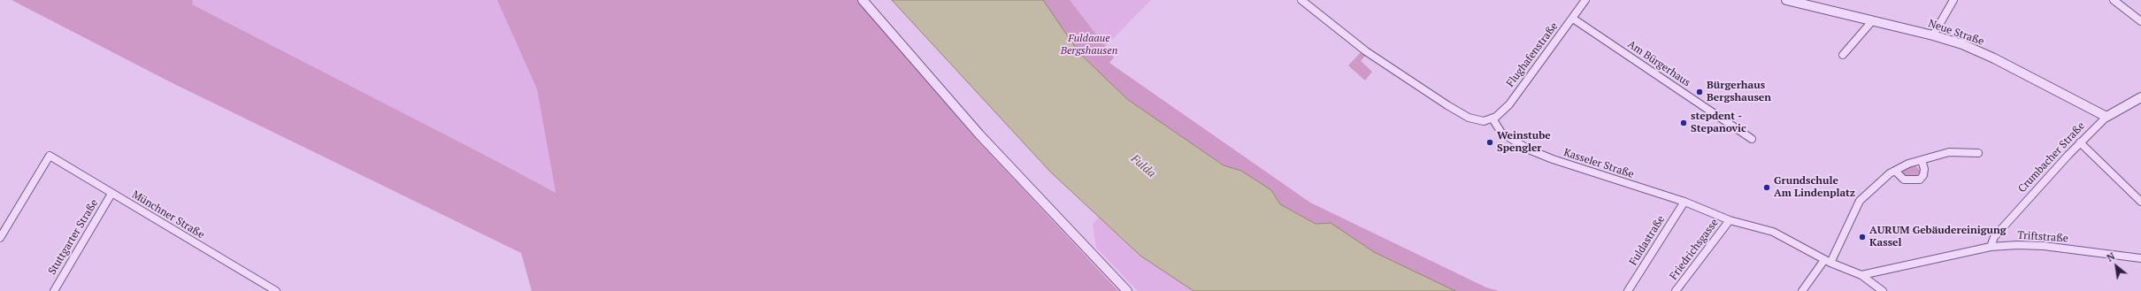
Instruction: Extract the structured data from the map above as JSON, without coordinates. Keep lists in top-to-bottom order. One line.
{"streets":{"street":["Neue Straße","Flughafenstraße","Am Bürgerhaus","Crumbacher Straße","Kasseler Straße","Münchner Straße","Stuttgarter Straße","Triftstraße","Fuldastraße","Friedrichsgasse"]},"crossings":[["Neue Straße","Crumbacher Straße"],["Flughafenstraße","Am Bürgerhaus"],["Flughafenstraße","Kasseler Straße"],["Crumbacher Straße","Triftstraße"],["Kasseler Straße","Triftstraße"],["Kasseler Straße","Fuldastraße"],["Kasseler Straße","Friedrichsgasse"],["Münchner Straße","Stuttgarter Straße"]],"water":["Fulda"],"parks":["Fuldaaue Bergshausen"],"places":["Bürgerhaus Bergshausen","stepdent - Stepanovic","Weinstube Spengler","Grundschule Am Lindenplatz","AURUM Gebäudereinigung Kassel"],"north":"top left"}
